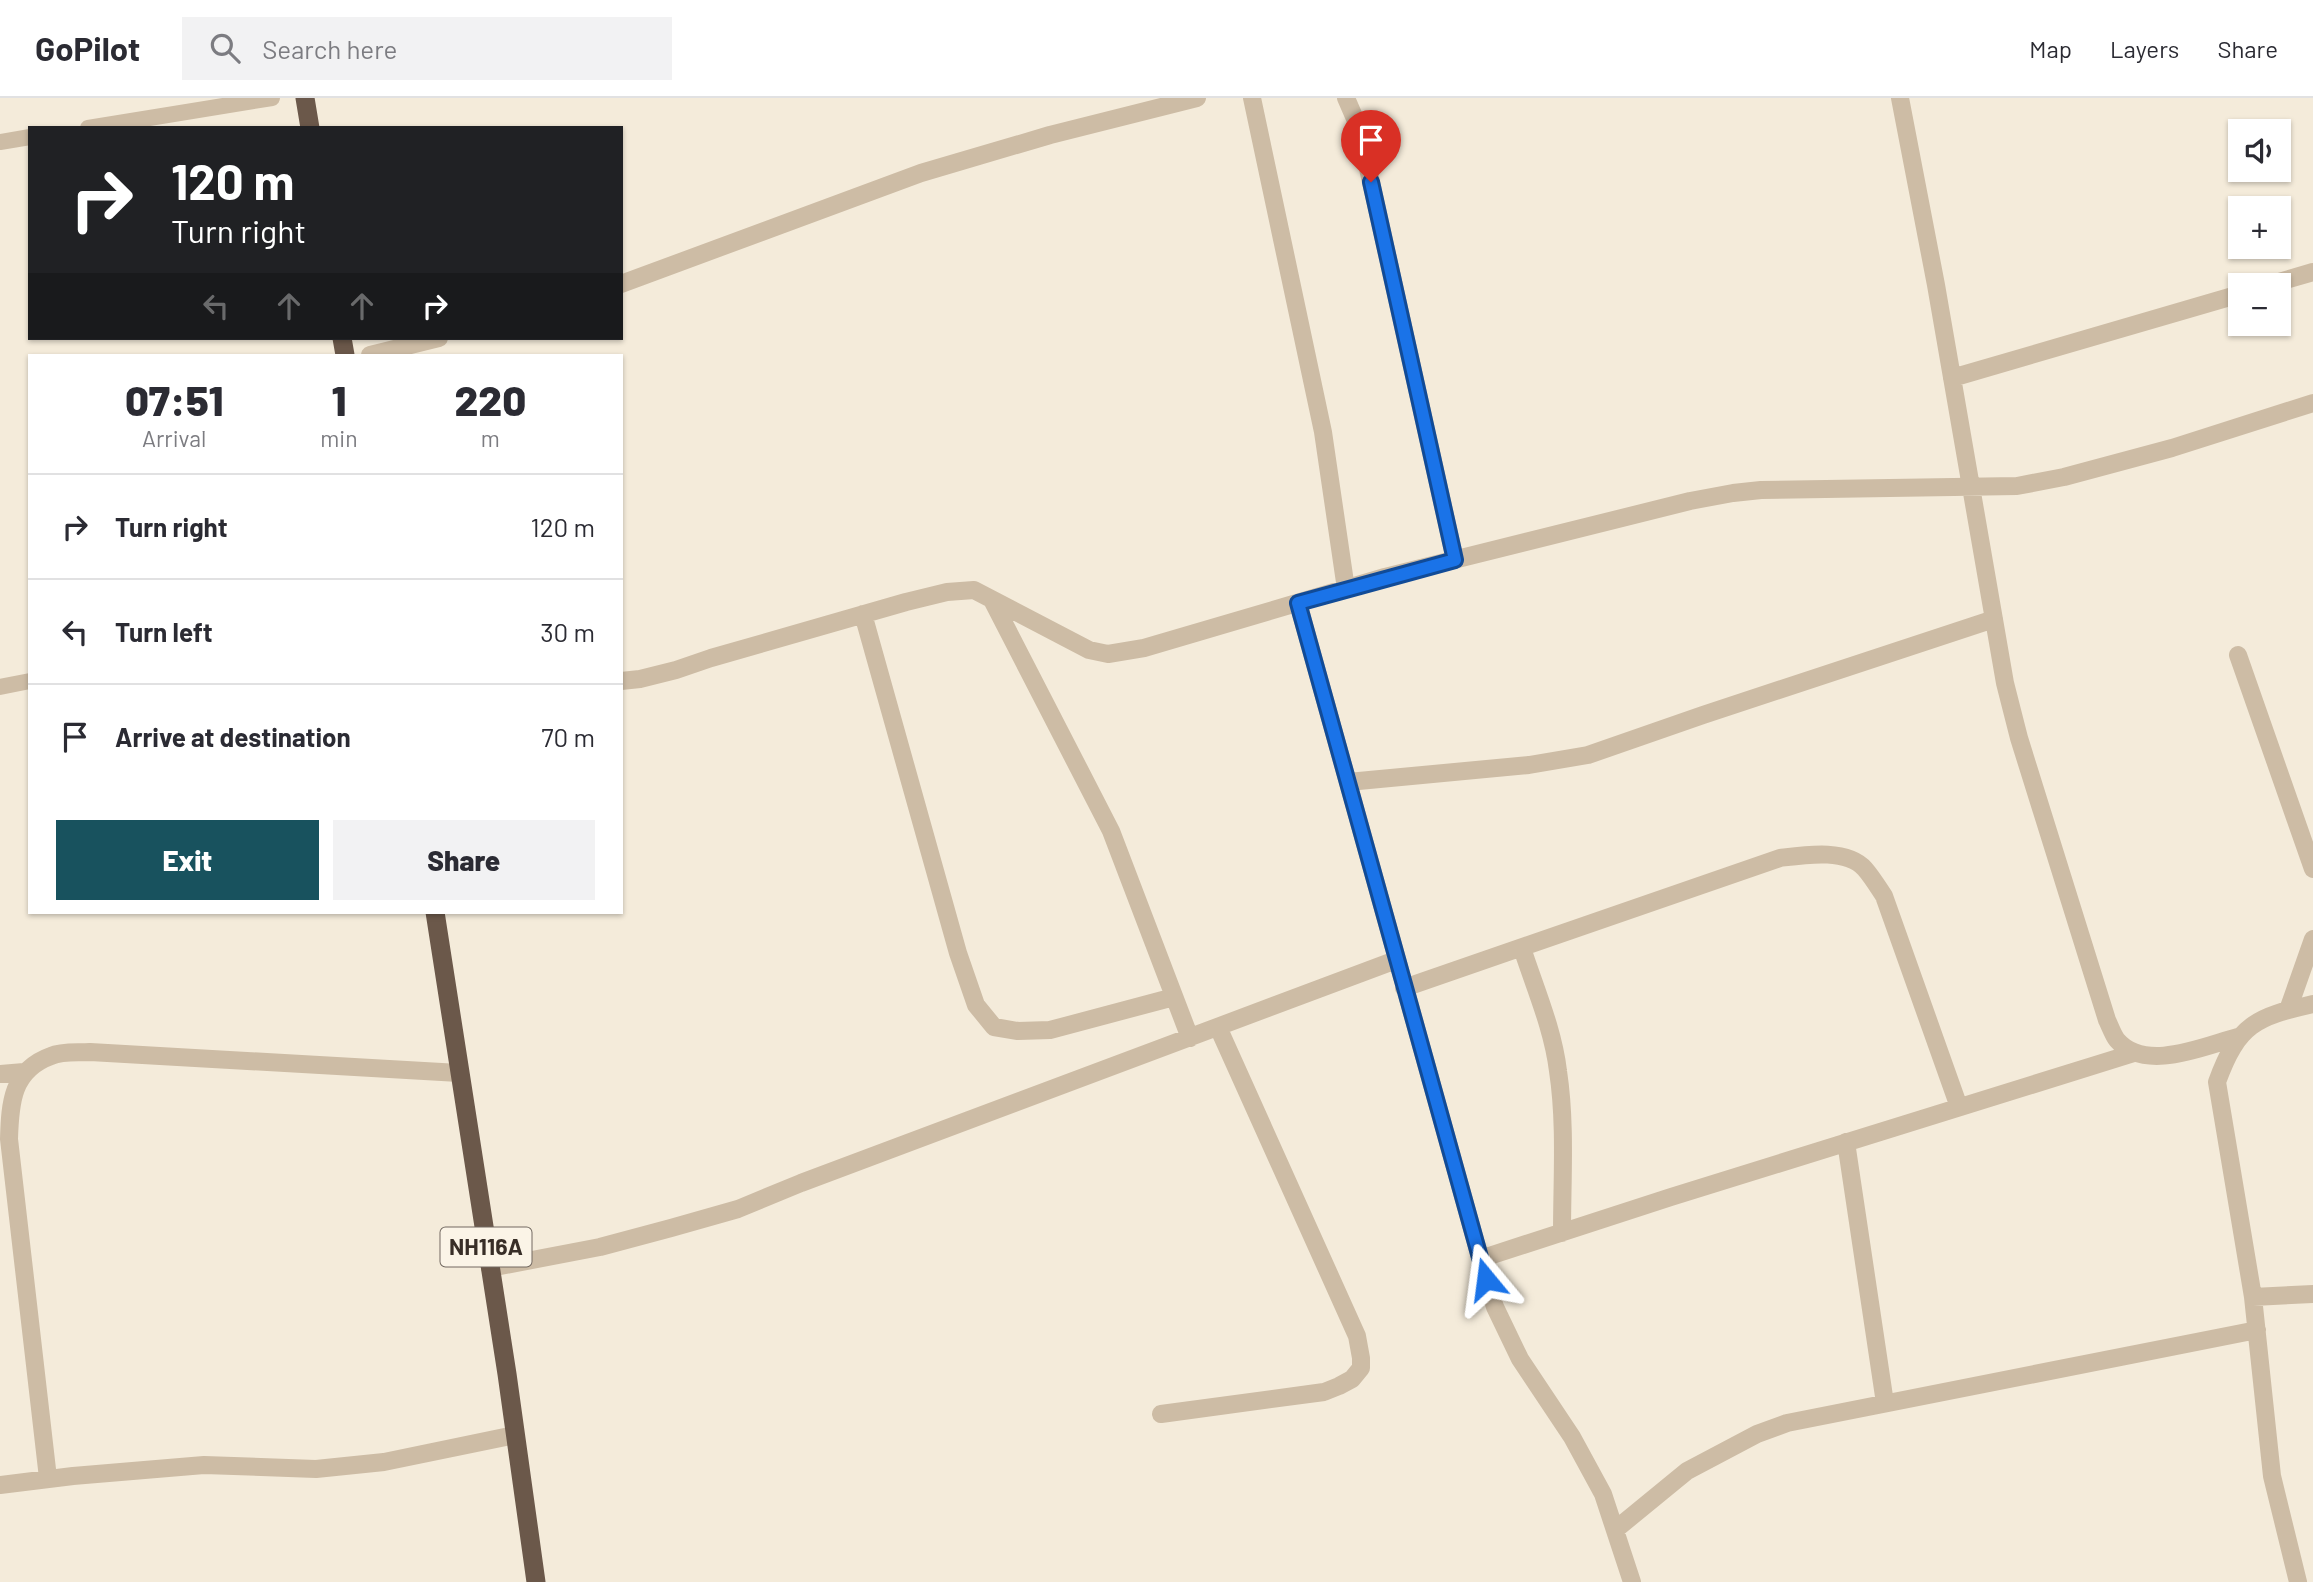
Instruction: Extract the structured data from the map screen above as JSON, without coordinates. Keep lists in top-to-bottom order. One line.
{"streets":{"highway":["NH116A"]},"page":{"header":"GoPilot","search":"Search here","nav":["Map","Layers","Share"],"map_buttons":["+","−"],"turn":["120 m","Turn right"],"eta":["07:51","Arrival","1","min","220","m"],"list":[{"name":"Turn right","value":"120 m"},{"name":"Turn left","value":"30 m"},{"name":"Arrive at destination","value":"70 m"}],"buttons":["Exit","Share"]}}
